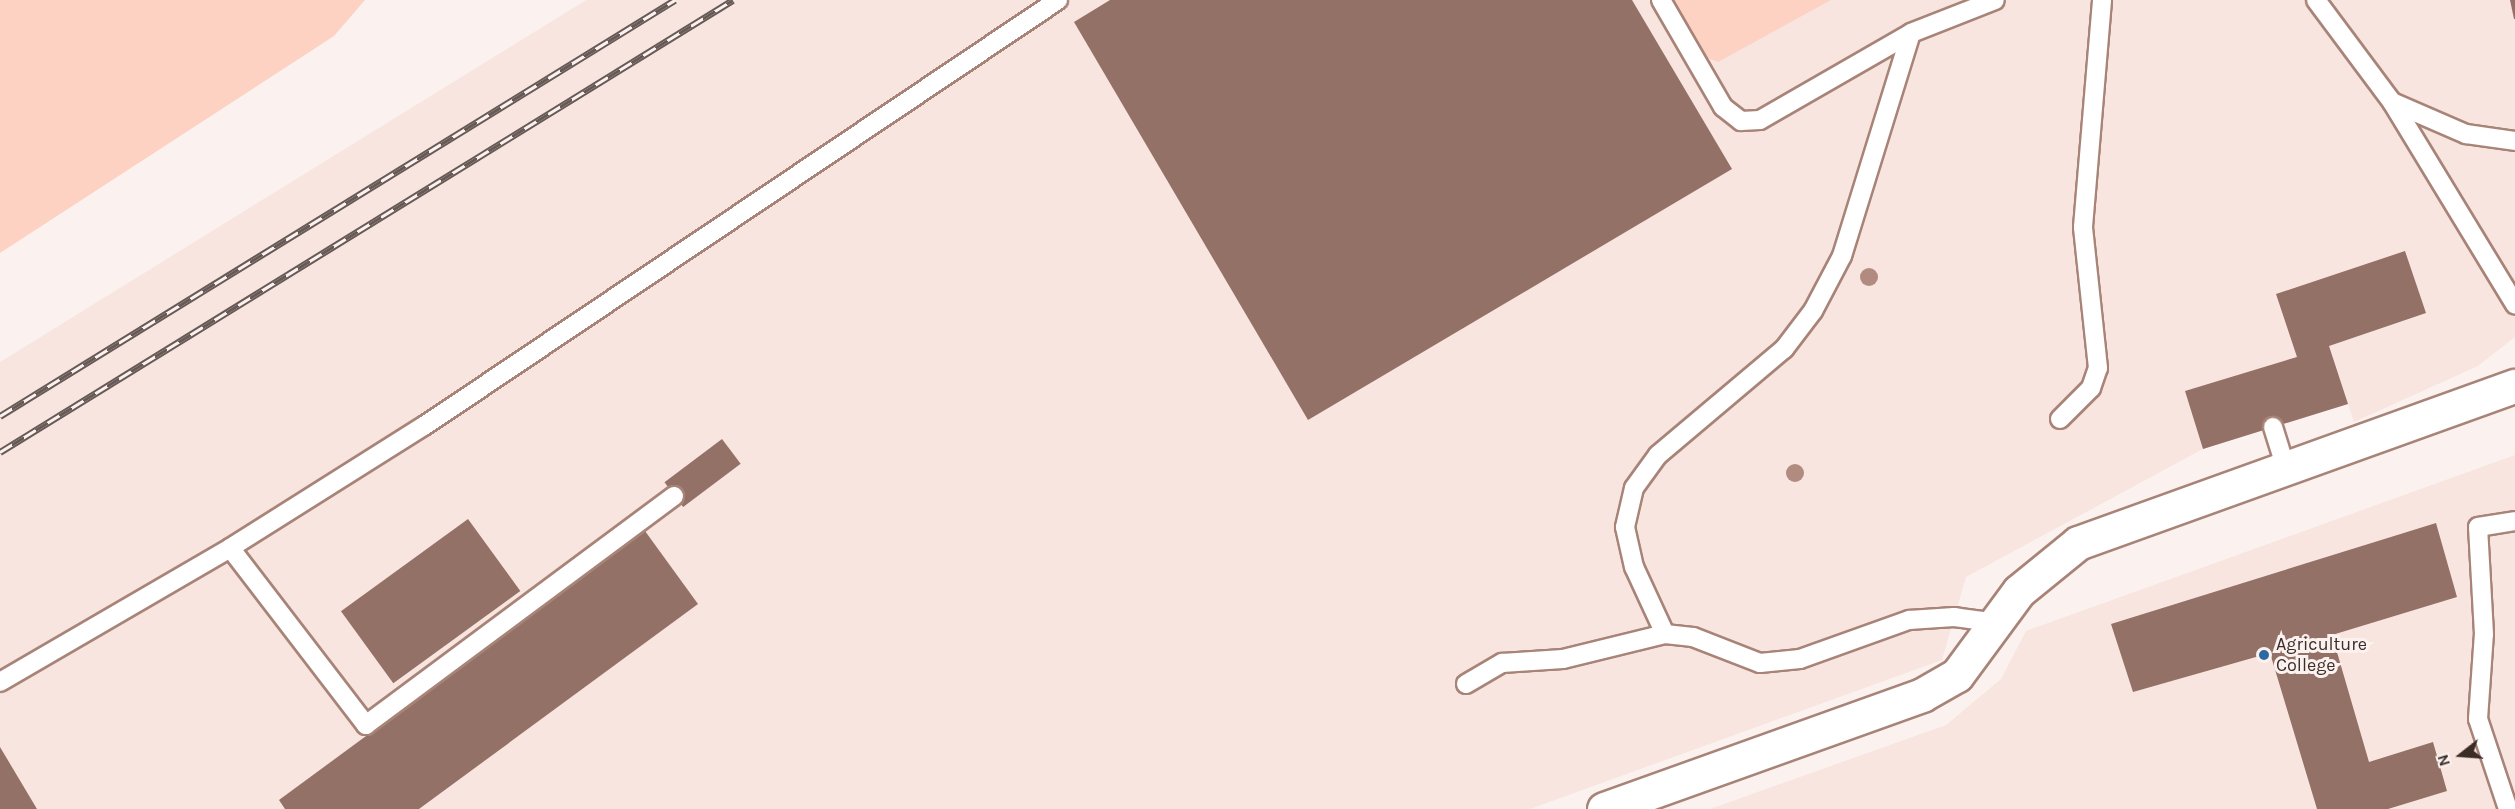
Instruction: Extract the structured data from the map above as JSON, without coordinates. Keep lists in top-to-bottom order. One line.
{"places":["Agriculture College"],"north":"left"}
